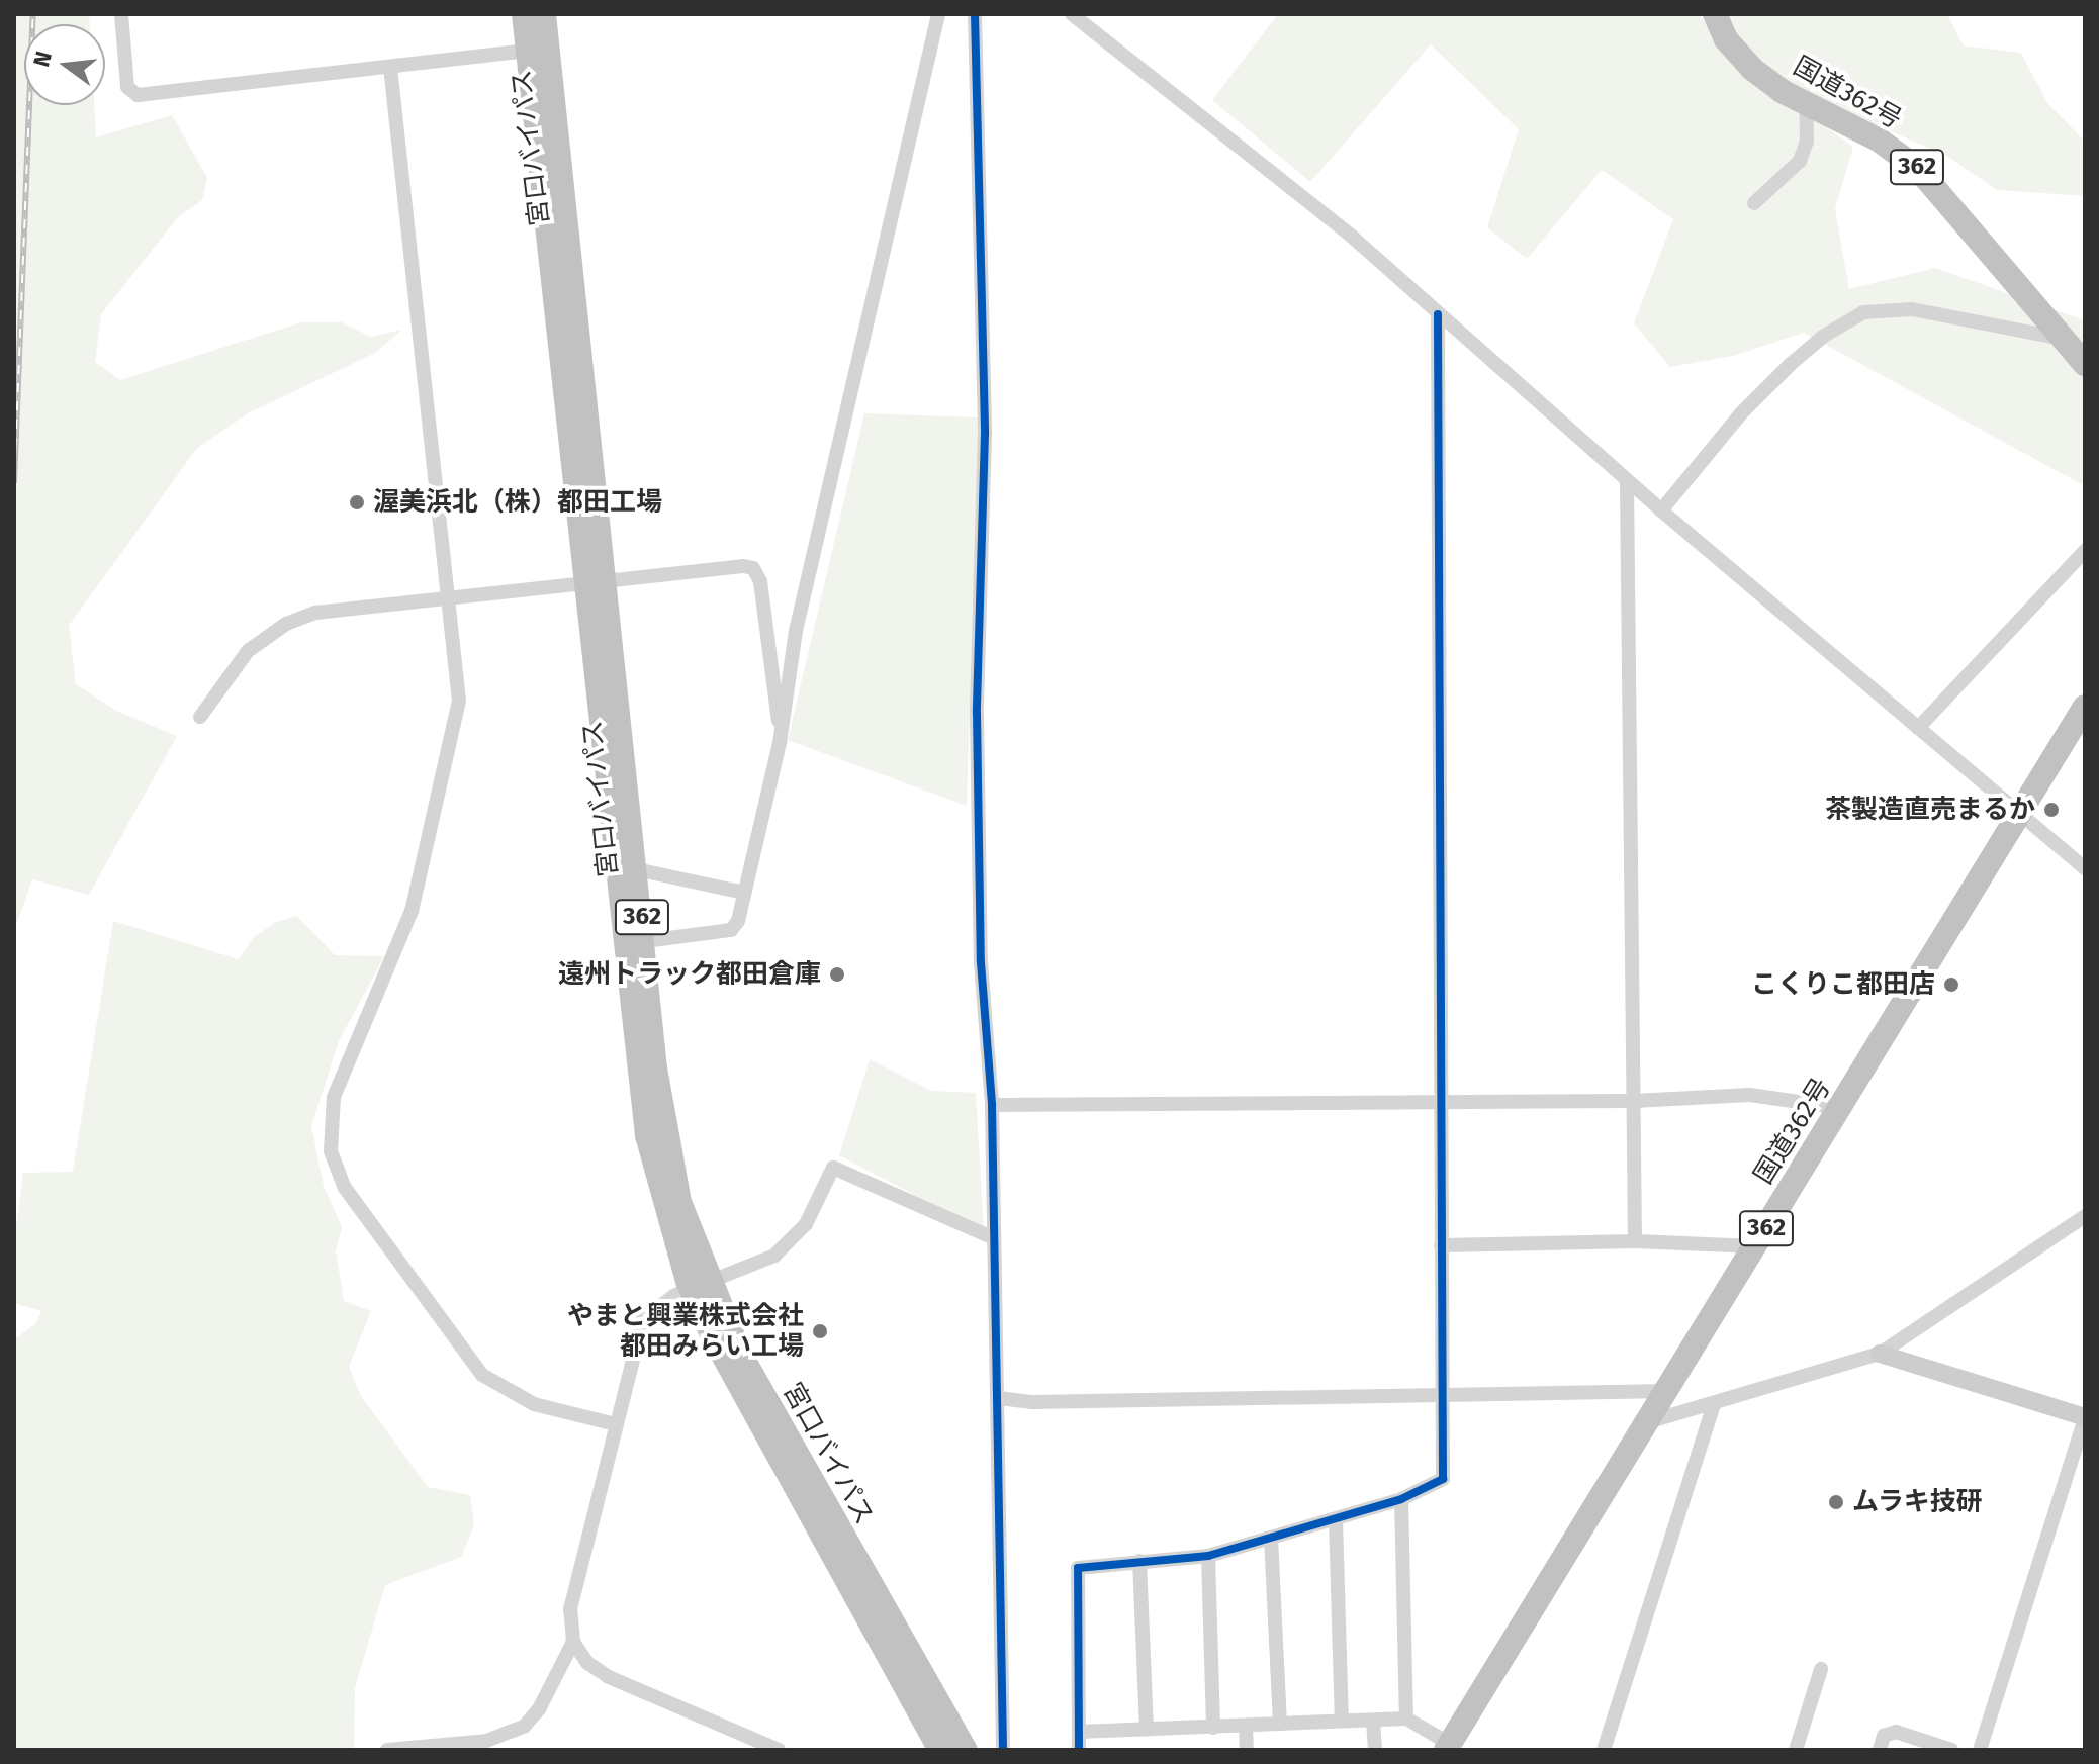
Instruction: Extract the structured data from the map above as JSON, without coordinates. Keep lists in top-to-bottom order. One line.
{"streets":{"highway":["国道362号","宮口バイパス","362"]},"places":["渥美浜北（株）都田工場","茶製造直売まるか","遠州トラック都田倉庫","こくりこ都田店","やまと興業株式会社 都田みらい工場","ムラキ技研"],"north":"left"}
